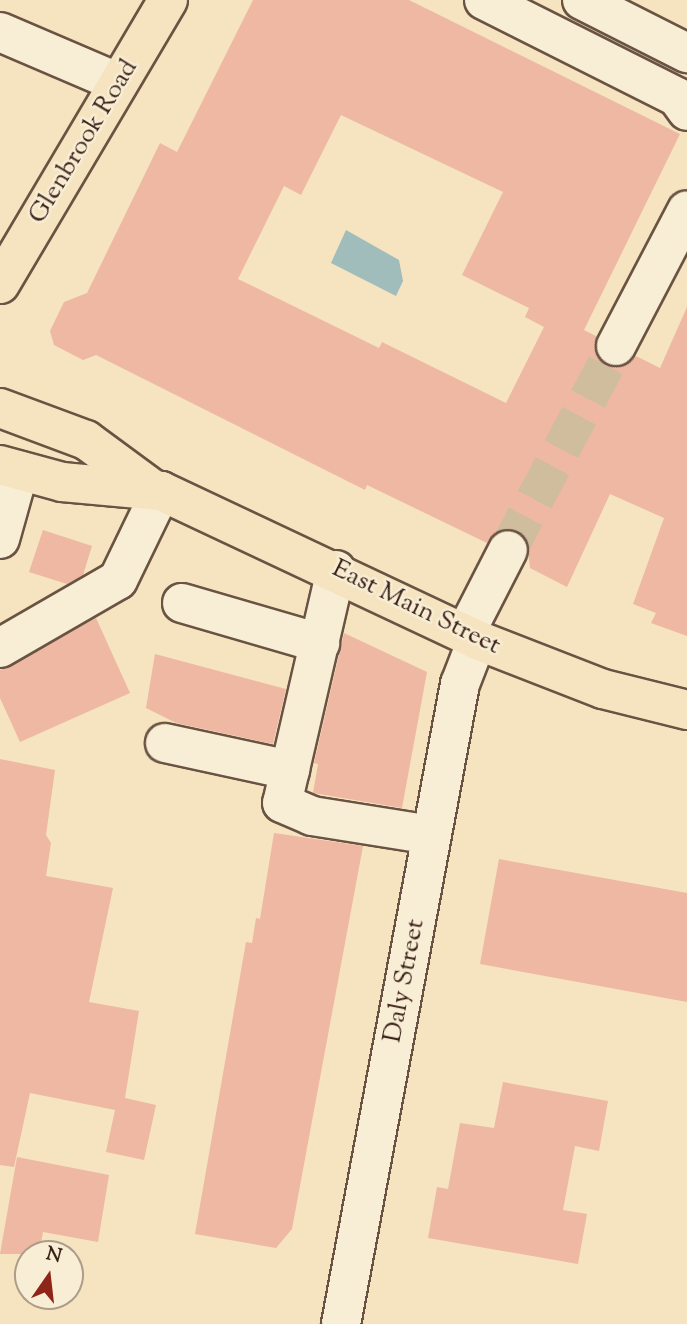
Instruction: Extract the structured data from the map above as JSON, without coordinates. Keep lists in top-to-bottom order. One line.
{"streets":{"main road":["Glenbrook Road","East Main Street"],"street":["Daly Street"]},"crossings":[["East Main Street","Daly Street"]],"north":"top"}
